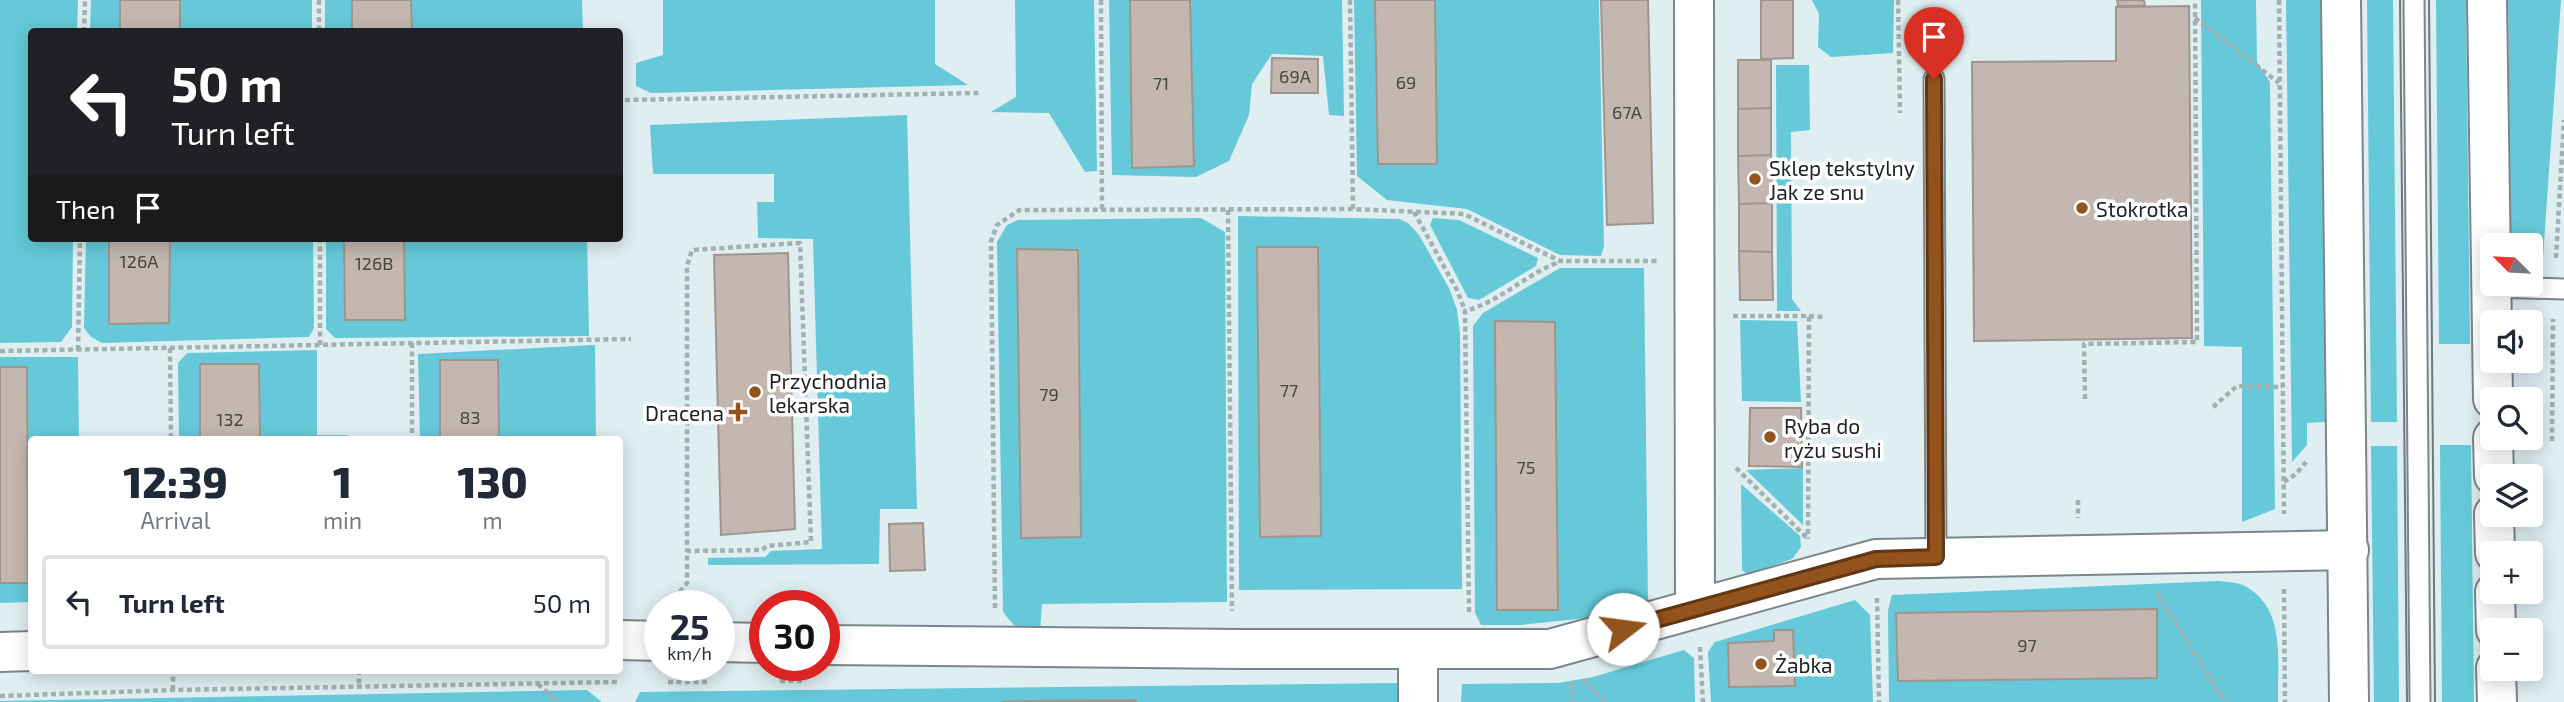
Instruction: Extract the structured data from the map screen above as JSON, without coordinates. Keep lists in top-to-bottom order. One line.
{"places":{"other":["Sklep tekstylny Jak ze snu","Stokrotka","Przychodnia lekarska","Ryba do ryżu sushi","Żabka"],"health":["Dracena"]},"house_numbers":["69A","69","71","67A","126A","126B","77","79","83","132","75","97"],"north":"top left","page":{"turn":["50 m","Turn left"],"then":"Then","map_buttons":["+","−"],"eta":["12:39","Arrival","1","min","130","m"],"list":[{"name":"Turn left","value":"50 m"}],"speed":"25 km/h","limit":"30"}}
